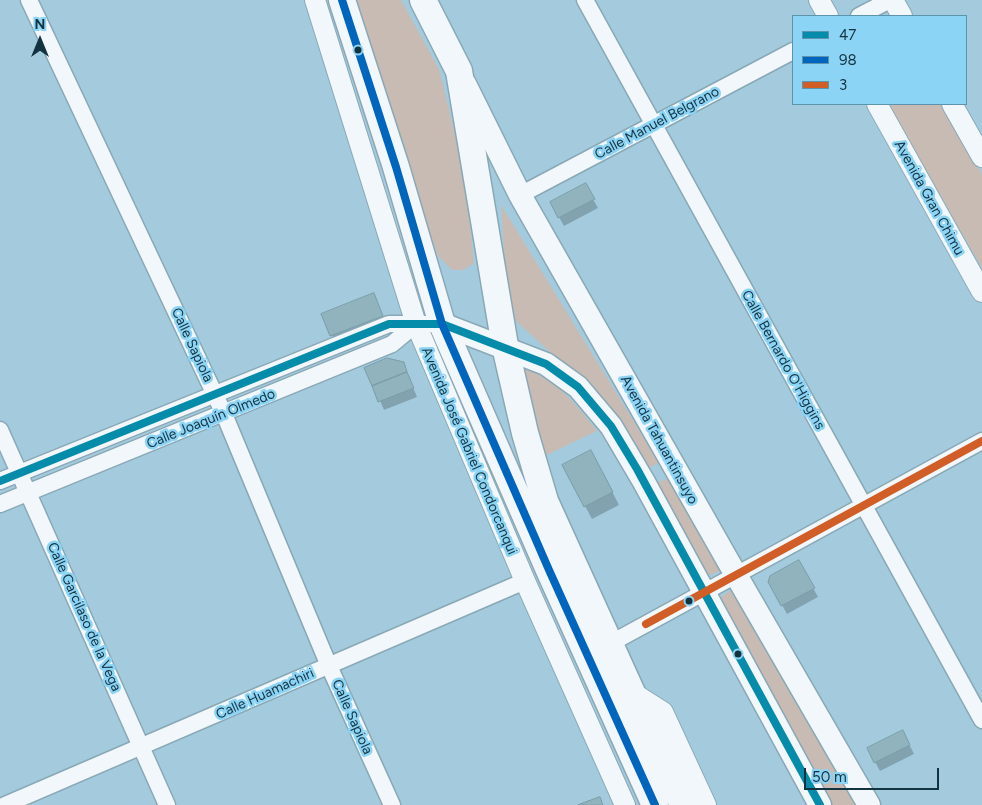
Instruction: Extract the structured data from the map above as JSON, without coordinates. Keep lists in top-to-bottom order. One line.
{"streets":{"highway":["Avenida José Gabriel Condorcanqui"],"main road":["Avenida Tahuantinsuyo"],"street":["Calle Manuel Belgrano","Avenida Gran Chimu","Calle Sapiola","Calle Bernardo O'Higgins","Calle Joaquín Olmedo","Calle Garcilaso de la Vega","Calle Huamachiri"]},"crossings":[["Calle Manuel Belgrano","Calle Bernardo O'Higgins"],["Calle Manuel Belgrano","Avenida Tahuantinsuyo"],["Calle Sapiola","Calle Joaquín Olmedo"],["Calle Sapiola","Calle Huamachiri"],["Calle Joaquín Olmedo","Avenida José Gabriel Condorcanqui"],["Calle Joaquín Olmedo","Calle Garcilaso de la Vega"],["Avenida Tahuantinsuyo","Avenida José Gabriel Condorcanqui"],["Avenida José Gabriel Condorcanqui","Calle Huamachiri"],["Calle Garcilaso de la Vega","Calle Huamachiri"]],"lines":["transit line 98","transit line 47","transit line 3"],"legend":["47","98","3"],"scale_bar":"50 m","north":"top"}
